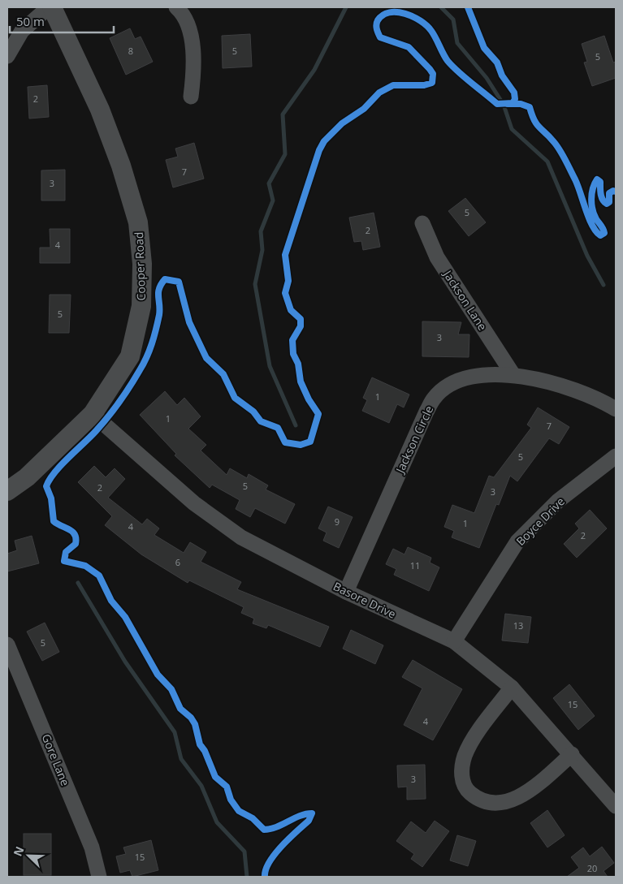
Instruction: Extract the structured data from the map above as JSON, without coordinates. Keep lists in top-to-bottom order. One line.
{"streets":{"street":["Cooper Road","Jackson Lane","Jackson Circle","Boyce Drive","Basore Drive","Gore Lane"]},"crossings":[["Cooper Road","Basore Drive"],["Jackson Lane","Jackson Circle"],["Jackson Circle","Basore Drive"],["Boyce Drive","Basore Drive"]],"house_numbers":["8","5","5","2","7","3","5","2","4","5","3","1","1","7","5","5","2","3","9","1","4","2","6","11","13","5","15","4","3","15","20"],"scale_bar":"50 m","north":"top left"}
